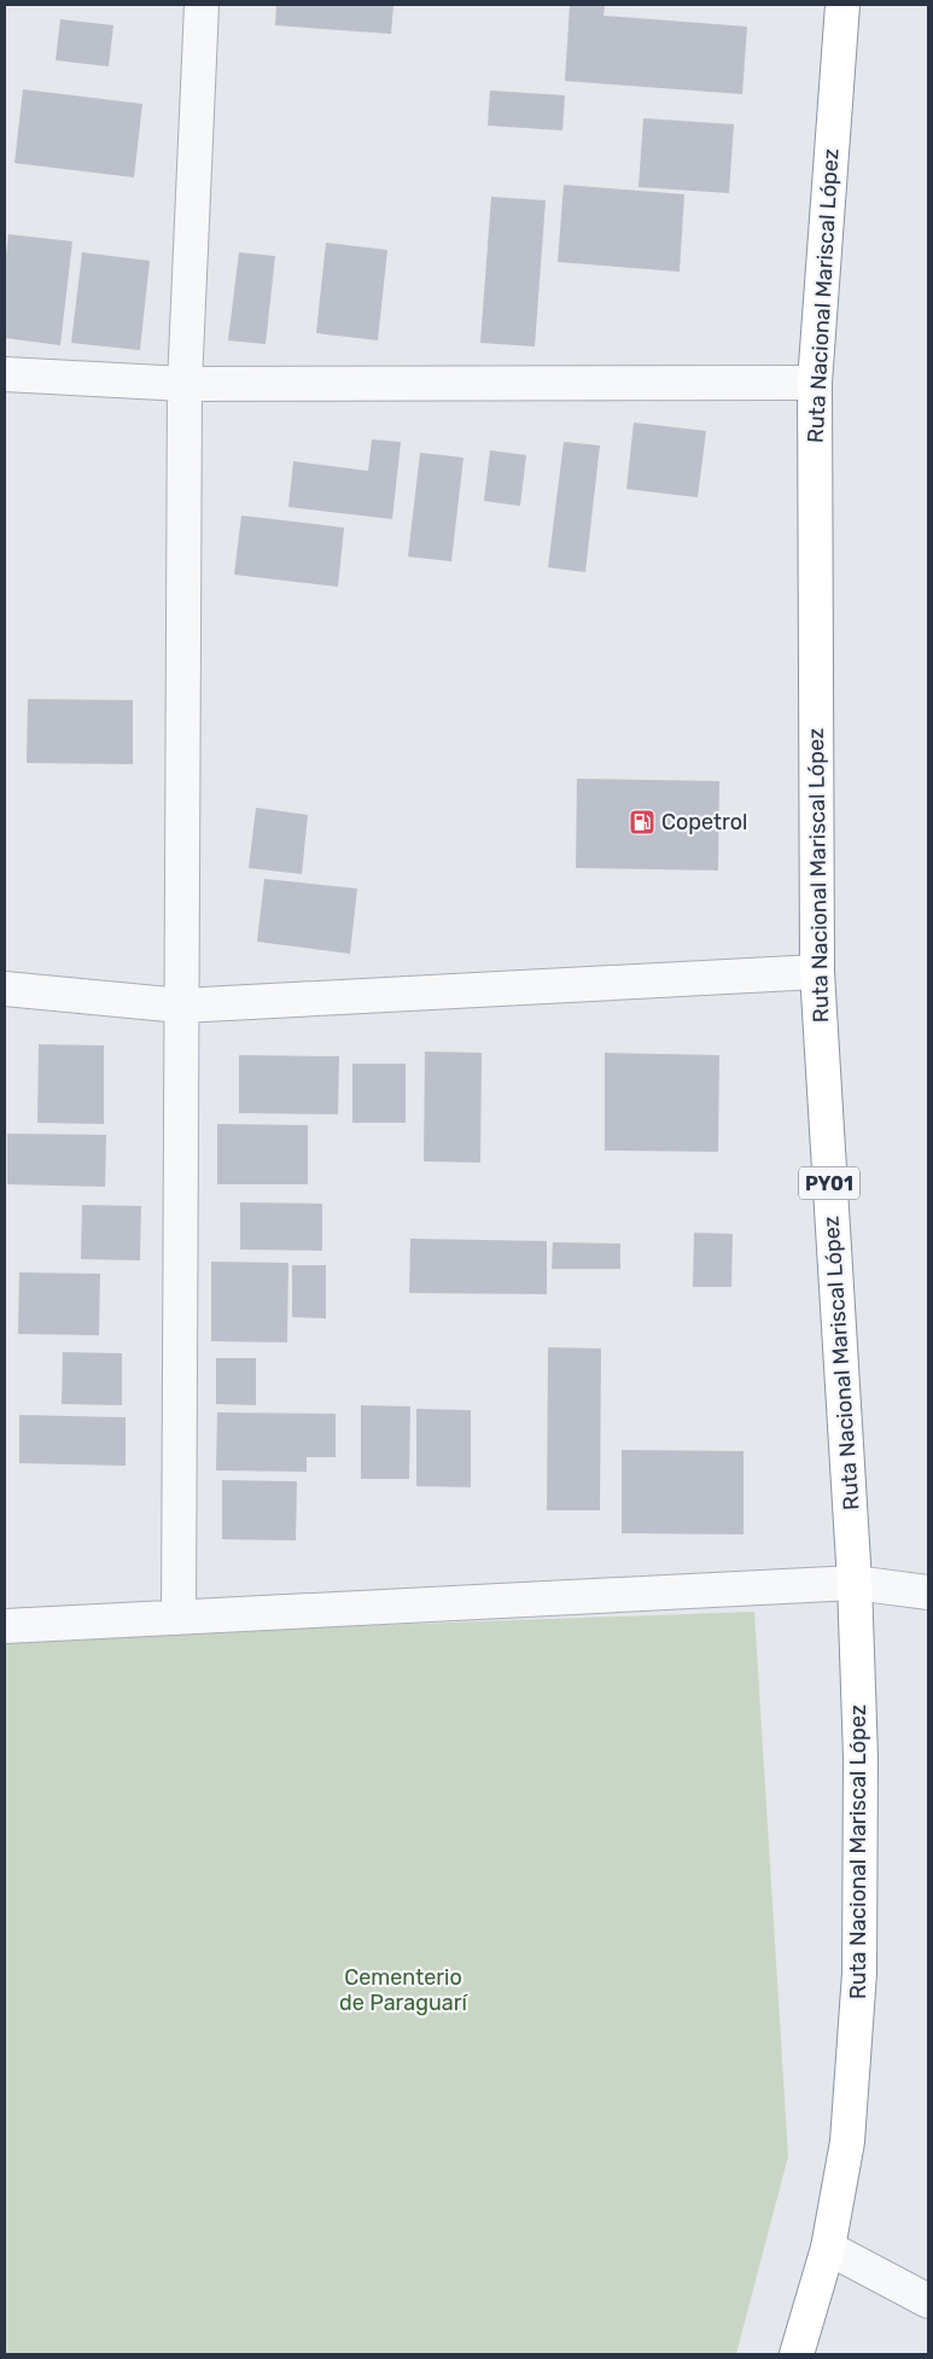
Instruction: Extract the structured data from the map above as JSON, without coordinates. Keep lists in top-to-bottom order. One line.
{"streets":{"highway":["Ruta Nacional Mariscal López","PY01"]},"parks":["Cementerio de Paraguarí"],"places":{"fuel station":["Copetrol"]}}
